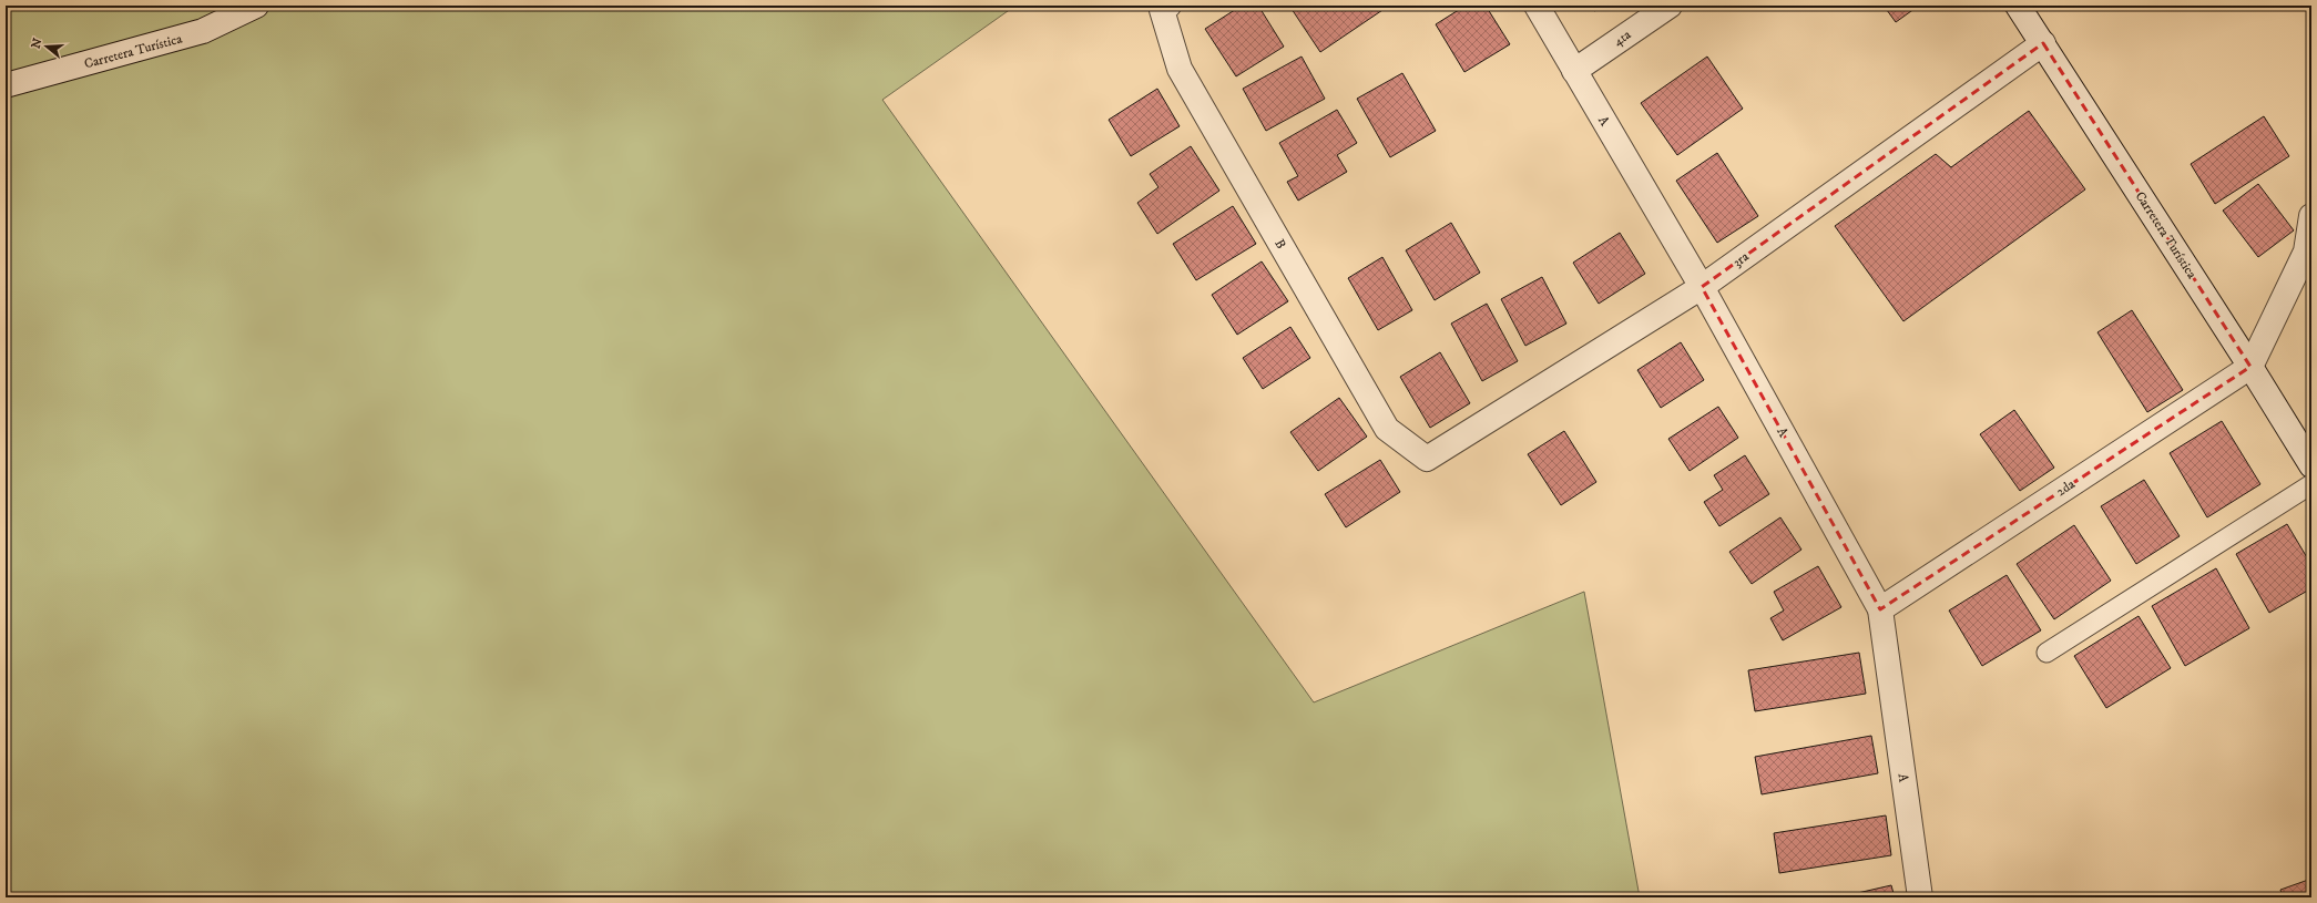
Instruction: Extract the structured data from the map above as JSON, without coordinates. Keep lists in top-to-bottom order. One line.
{"streets":{"street":["4ta","Carretera Turística","A","B","3ra","2da"]},"crossings":[["4ta","A"],["Carretera Turística","3ra"],["Carretera Turística","2da"],["A","3ra"],["A","2da"],["B","3ra"]],"north":"left"}
